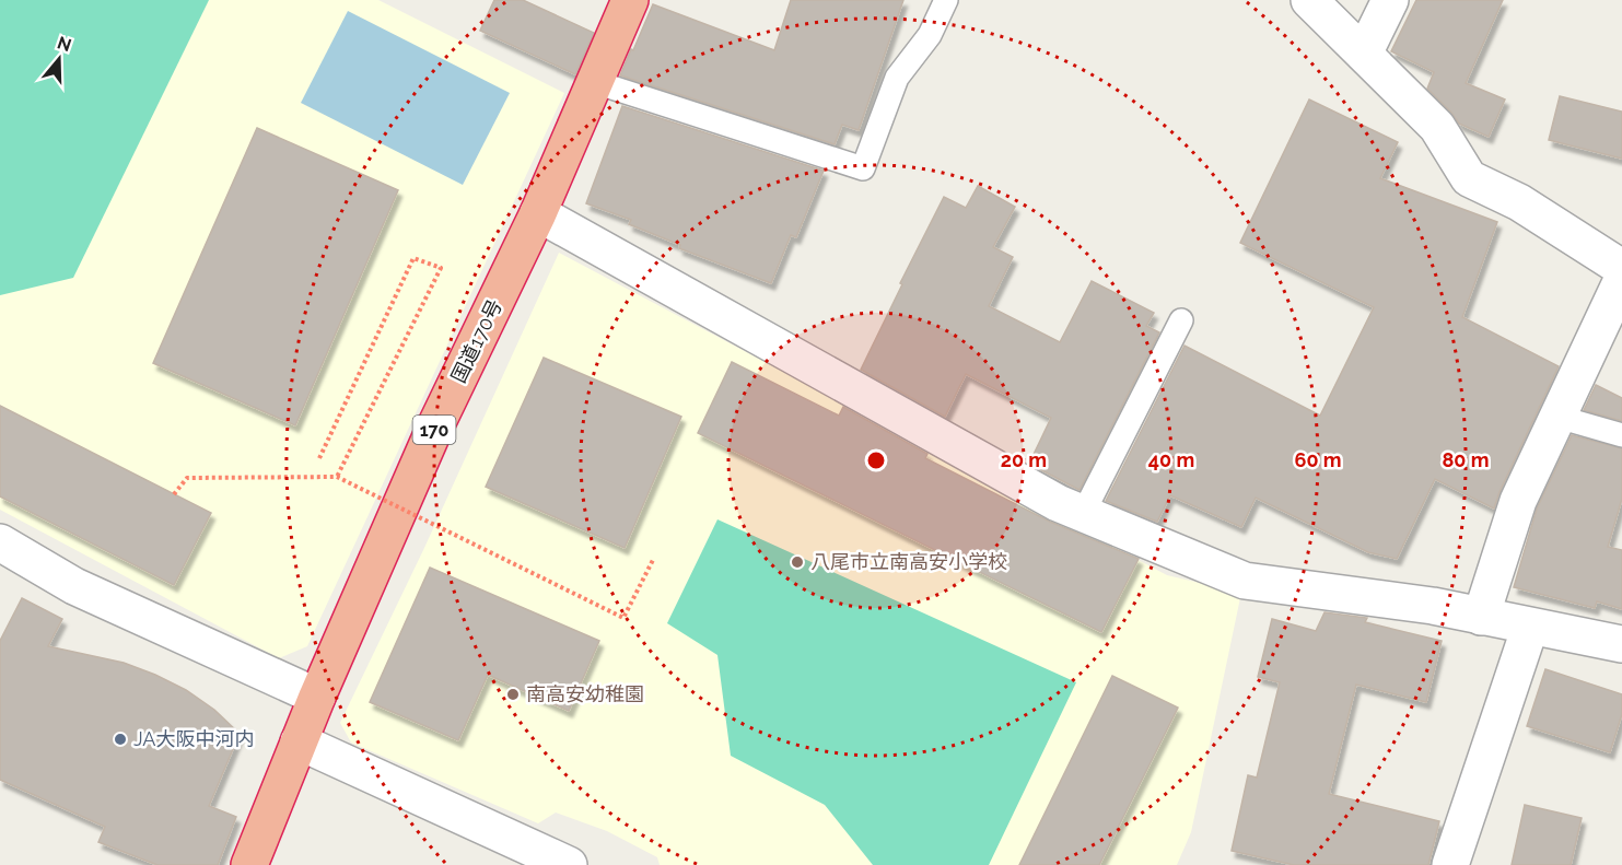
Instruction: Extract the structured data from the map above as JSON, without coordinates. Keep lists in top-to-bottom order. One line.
{"streets":{"highway":["国道170号","170"]},"places":["八尾市立南高安小学校","南高安幼稚園","JA大阪中河内"],"north":"top","rings":["20 m","40 m","60 m","80 m"]}
